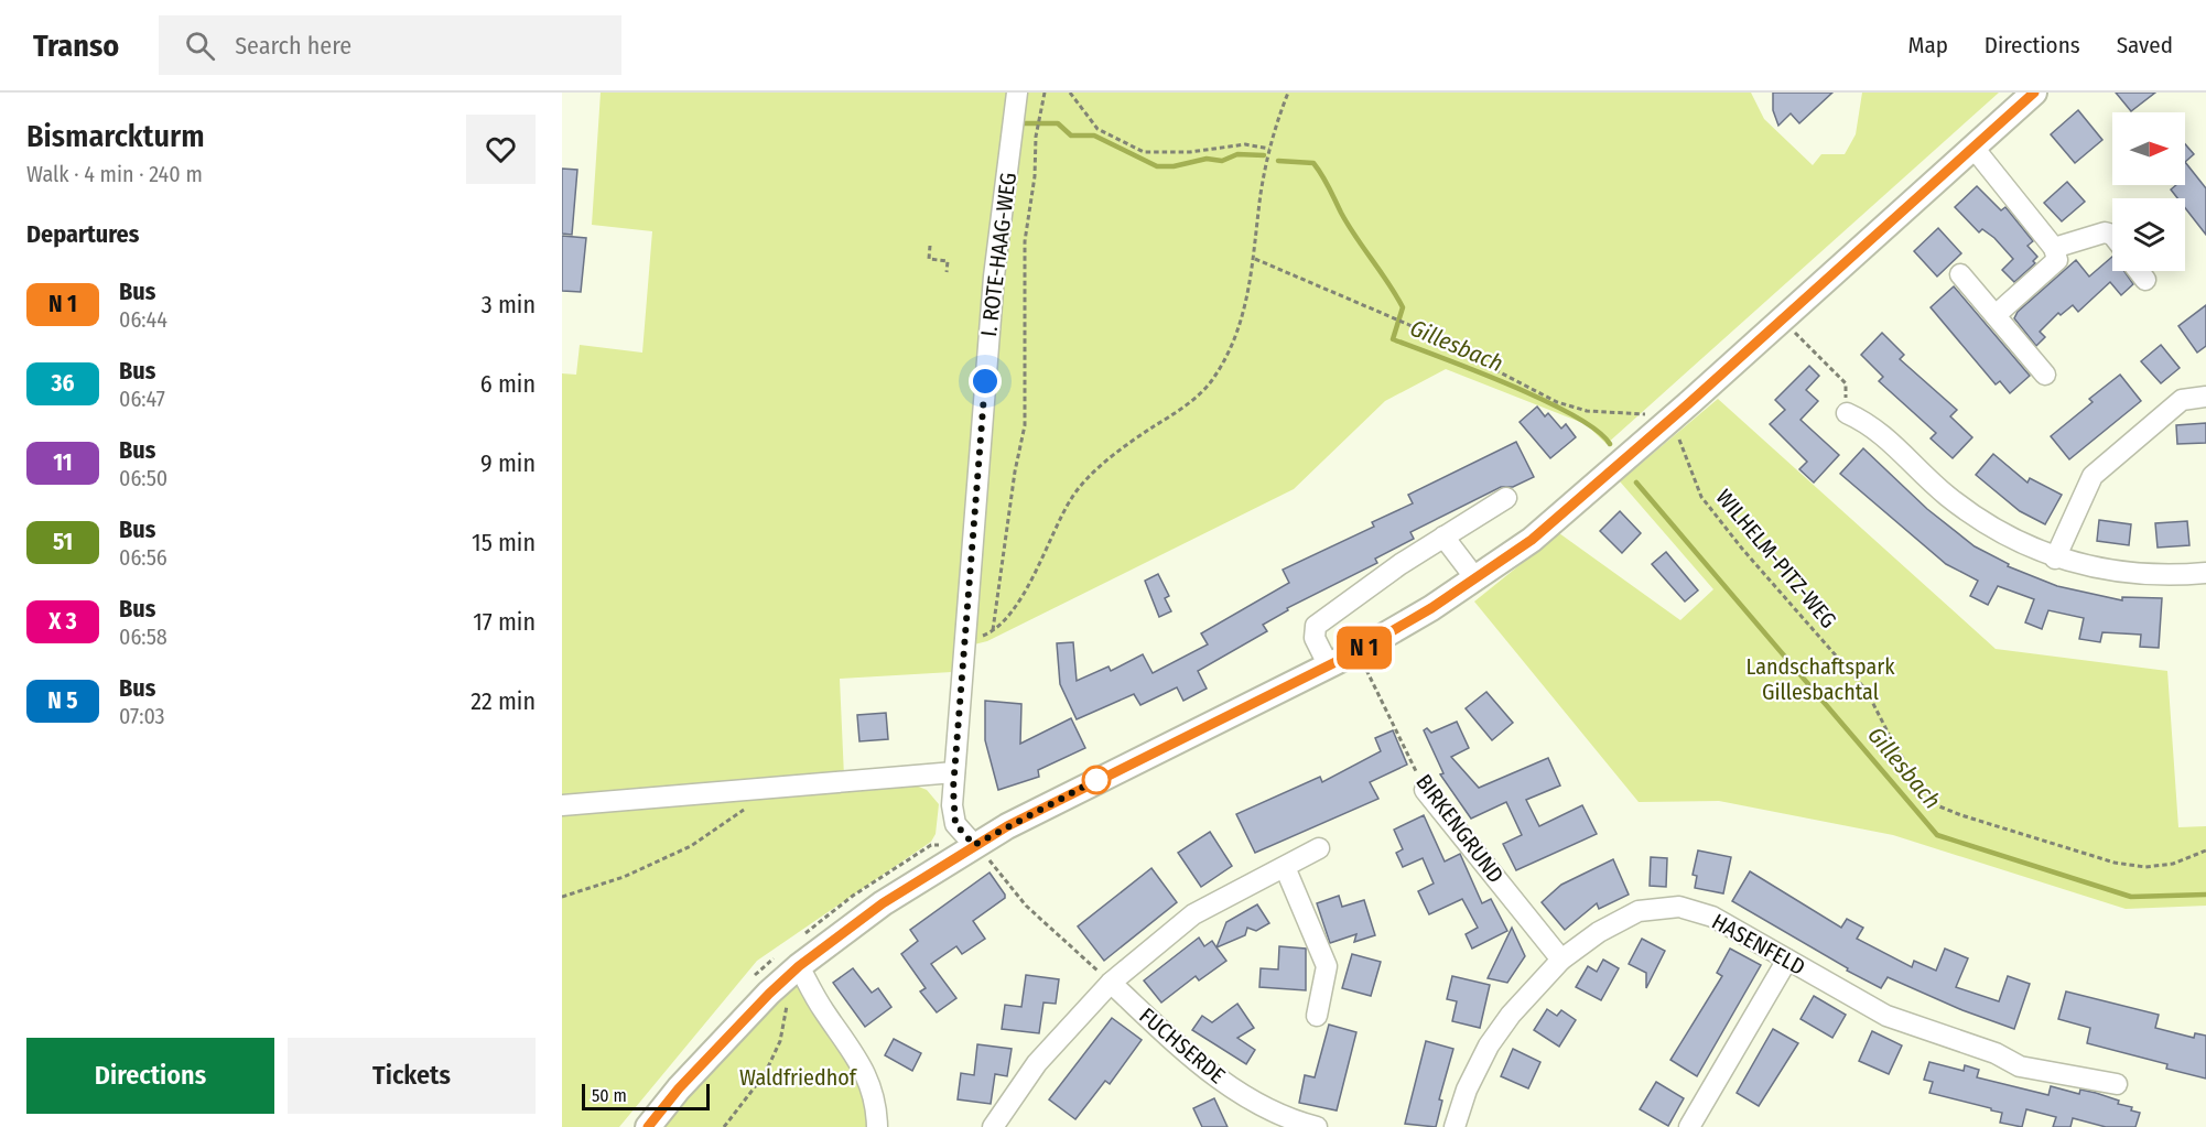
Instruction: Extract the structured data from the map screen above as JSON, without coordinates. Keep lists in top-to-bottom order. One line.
{"streets":{"street":["I. ROTE-HAAG-WEG","BIRKENGRUND","HASENFELD","FUCHSERDE"],"path":["WILHELM-PITZ-WEG"]},"crossings":[["BIRKENGRUND","HASENFELD"]],"water":["Gillesbach"],"parks":["Landschaftspark Gillesbachtal","Waldfriedhof"],"scale_bar":"50 m","north":"right","page":{"header":"Transo","search":"Search here","nav":["Map","Directions","Saved"],"heading":[["Bismarckturm","Walk · 4 min · 240 m"],"Departures"],"on_map":"N 1","list":[{"mark":"N 1","name":"Bus","note":"06:44","value":"3 min"},{"mark":"36","name":"Bus","note":"06:47","value":"6 min"},{"mark":"11","name":"Bus","note":"06:50","value":"9 min"},{"mark":"51","name":"Bus","note":"06:56","value":"15 min"},{"mark":"X 3","name":"Bus","note":"06:58","value":"17 min"},{"mark":"N 5","name":"Bus","note":"07:03","value":"22 min"}],"buttons":["Directions","Tickets"],"scale":"50 m"}}
